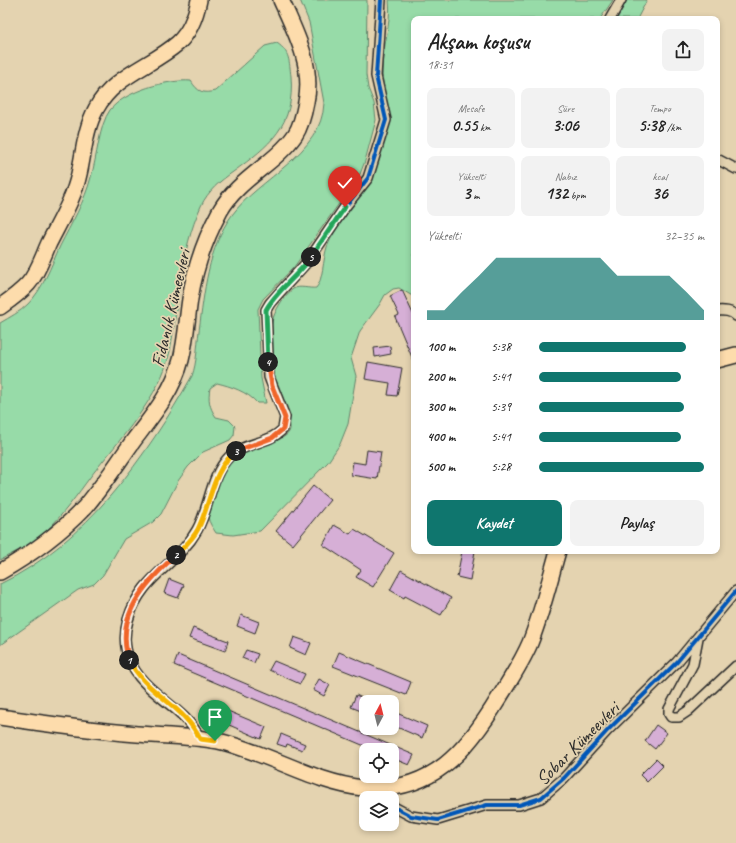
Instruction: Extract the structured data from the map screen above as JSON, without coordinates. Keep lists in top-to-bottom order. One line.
{"streets":{"main road":["Fidanlık Kümeevleri"],"street":["Sobar Kümeevleri"]},"north":"top","page":{"heading":["Akşam koşusu","18:31"],"stats":[["Mesafe","0.55 km"],["Süre","3:06"],["Tempo","5:38 /km"],["Yükselti","3 m"],["Nabız","132 bpm"],["kcal","36"]],"chart":["Yükselti","32–35 m"],"pins":["5","4","3","2","1"],"list":[{"name":"100 m","note":"5:38"},{"name":"200 m","note":"5:41"},{"name":"300 m","note":"5:39"},{"name":"400 m","note":"5:41"},{"name":"500 m","note":"5:28"}],"buttons":["Kaydet","Paylaş"]}}
